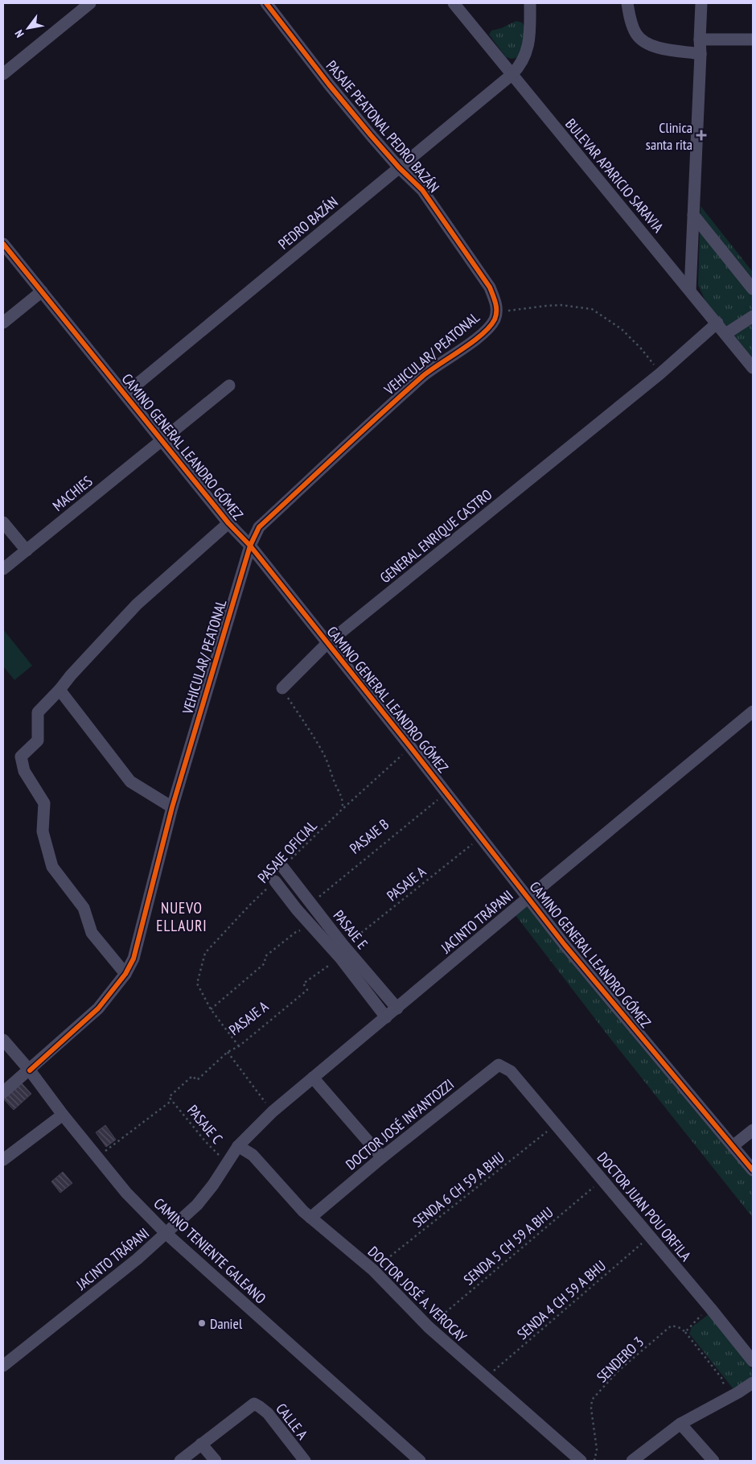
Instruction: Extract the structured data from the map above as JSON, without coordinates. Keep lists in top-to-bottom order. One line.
{"streets":{"street":["PASAJE PEATONAL PEDRO BAZÁN","BULEVAR APARICIO SARAVIA","PEDRO BAZÁN","VEHICULAR/ PEATONAL","CAMINO GENERAL LEANDRO GÓMEZ","MACHIES","GENERAL ENRIQUE CASTRO","JACINTO TRÁPANI","PASAJE E","DOCTOR JOSÉ INFANTOZZI","DOCTOR JUAN POU ORFILA","CAMINO TENIENTE GALEANO","DOCTOR JOSÉ A. VEROCAY","CALLE A"],"path":["PASAJE B","PASAJE OFICIAL","PASAJE A","PASAJE C","SENDA 6 CH 59 A BHU","SENDA 5 CH 59 A BHU","SENDA 4 CH 59 A BHU","SENDERO 3"]},"crossings":[["PASAJE PEATONAL PEDRO BAZÁN","PEDRO BAZÁN"],["PASAJE PEATONAL PEDRO BAZÁN","VEHICULAR/ PEATONAL"],["BULEVAR APARICIO SARAVIA","PEDRO BAZÁN"],["BULEVAR APARICIO SARAVIA","GENERAL ENRIQUE CASTRO"],["PEDRO BAZÁN","CAMINO GENERAL LEANDRO GÓMEZ"],["VEHICULAR/ PEATONAL","CAMINO GENERAL LEANDRO GÓMEZ"],["VEHICULAR/ PEATONAL","GENERAL ENRIQUE CASTRO"],["VEHICULAR/ PEATONAL","CAMINO TENIENTE GALEANO"],["CAMINO GENERAL LEANDRO GÓMEZ","MACHIES"],["CAMINO GENERAL LEANDRO GÓMEZ","GENERAL ENRIQUE CASTRO"],["CAMINO GENERAL LEANDRO GÓMEZ","PASAJE B"],["CAMINO GENERAL LEANDRO GÓMEZ","PASAJE OFICIAL"],["CAMINO GENERAL LEANDRO GÓMEZ","PASAJE A"],["CAMINO GENERAL LEANDRO GÓMEZ","JACINTO TRÁPANI"],["PASAJE B","PASAJE E"],["PASAJE OFICIAL","PASAJE E"],["PASAJE A","PASAJE E"],["PASAJE A","PASAJE C"],["JACINTO TRÁPANI","PASAJE E"],["JACINTO TRÁPANI","PASAJE C"],["JACINTO TRÁPANI","CAMINO TENIENTE GALEANO"],["JACINTO TRÁPANI","DOCTOR JOSÉ A. VEROCAY"],["DOCTOR JOSÉ INFANTOZZI","DOCTOR JUAN POU ORFILA"],["DOCTOR JOSÉ INFANTOZZI","DOCTOR JOSÉ A. VEROCAY"],["SENDA 6 CH 59 A BHU","DOCTOR JUAN POU ORFILA"],["SENDA 6 CH 59 A BHU","DOCTOR JOSÉ A. VEROCAY"],["DOCTOR JUAN POU ORFILA","SENDA 5 CH 59 A BHU"],["DOCTOR JUAN POU ORFILA","SENDA 4 CH 59 A BHU"],["SENDA 5 CH 59 A BHU","DOCTOR JOSÉ A. VEROCAY"],["DOCTOR JOSÉ A. VEROCAY","SENDA 4 CH 59 A BHU"]],"districts":["NUEVO ELLAURI"],"places":{"health":["Clinica santa rita"],"other":["Daniel"]},"north":"bottom left"}
